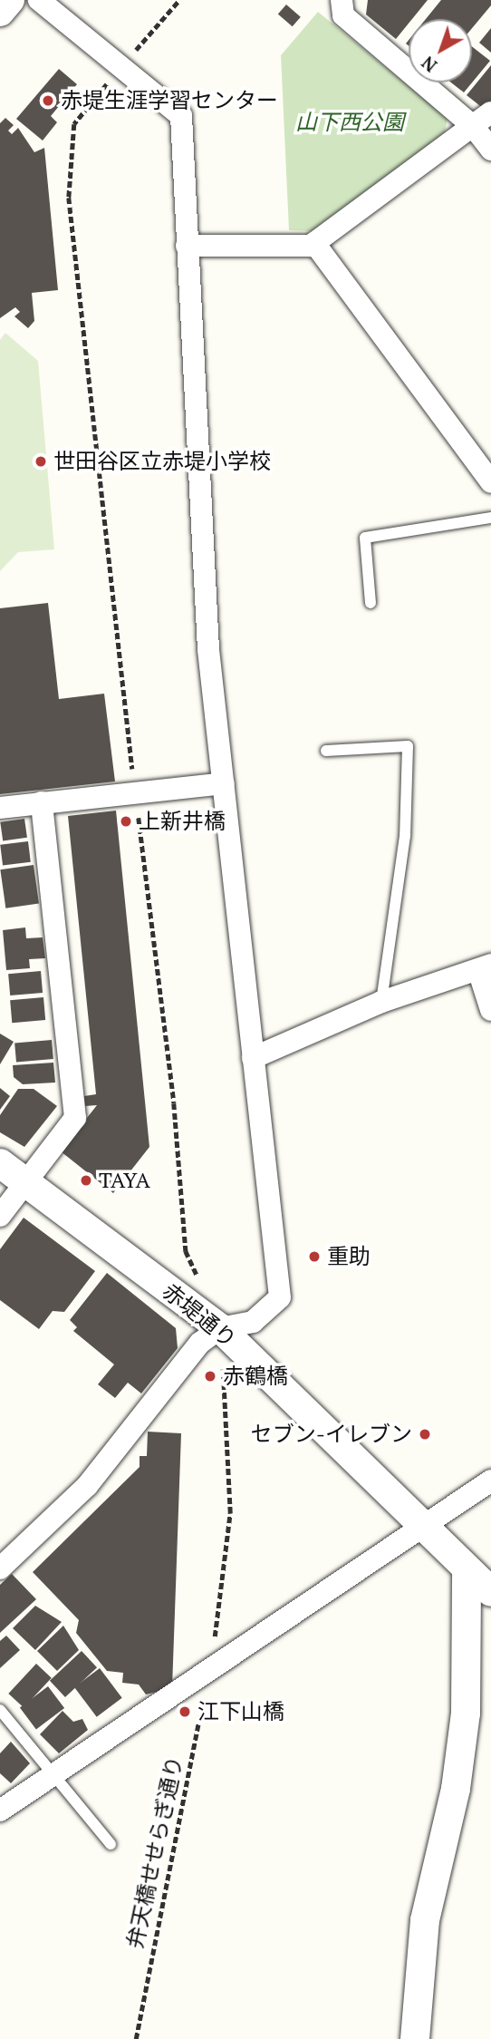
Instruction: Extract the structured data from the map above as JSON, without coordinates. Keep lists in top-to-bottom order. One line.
{"streets":{"street":["赤堤通り"],"path":["弁天橋せせらぎ通り"]},"crossings":[["赤堤通り","弁天橋せせらぎ通り"]],"parks":["山下西公園"],"places":["赤堤生涯学習センター","世田谷区立赤堤小学校","上新井橋","TAYA","重助","赤鶴橋","セブン-イレブン","江下山橋"],"north":"bottom left"}
